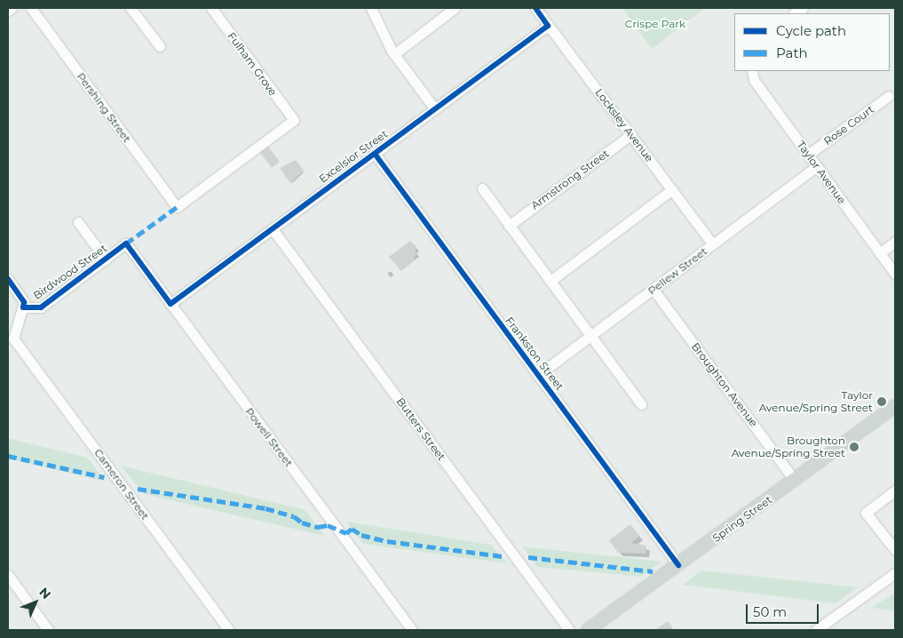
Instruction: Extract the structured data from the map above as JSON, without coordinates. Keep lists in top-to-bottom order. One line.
{"streets":{"main road":["Spring Street"],"street":["Fulham Grove","Pershing Street","Locksley Avenue","Rose Court","Excelsior Street","Taylor Avenue","Armstrong Street","Pellew Street","Birdwood Street","Frankston Street","Broughton Avenue","Butters Street","Powell Street","Cameron Street"]},"crossings":[["Fulham Grove","Pershing Street"],["Locksley Avenue","Excelsior Street"],["Locksley Avenue","Armstrong Street"],["Locksley Avenue","Pellew Street"],["Rose Court","Taylor Avenue"],["Excelsior Street","Frankston Street"],["Excelsior Street","Butters Street"],["Excelsior Street","Powell Street"],["Taylor Avenue","Pellew Street"],["Pellew Street","Frankston Street"],["Pellew Street","Broughton Avenue"],["Birdwood Street","Powell Street"],["Frankston Street","Spring Street"],["Broughton Avenue","Spring Street"]],"parks":["Crispe Park"],"places":["Taylor Avenue/Spring Street","Broughton Avenue/Spring Street"],"legend":["Cycle path","Path"],"scale_bar":"50 m","north":"top right"}
